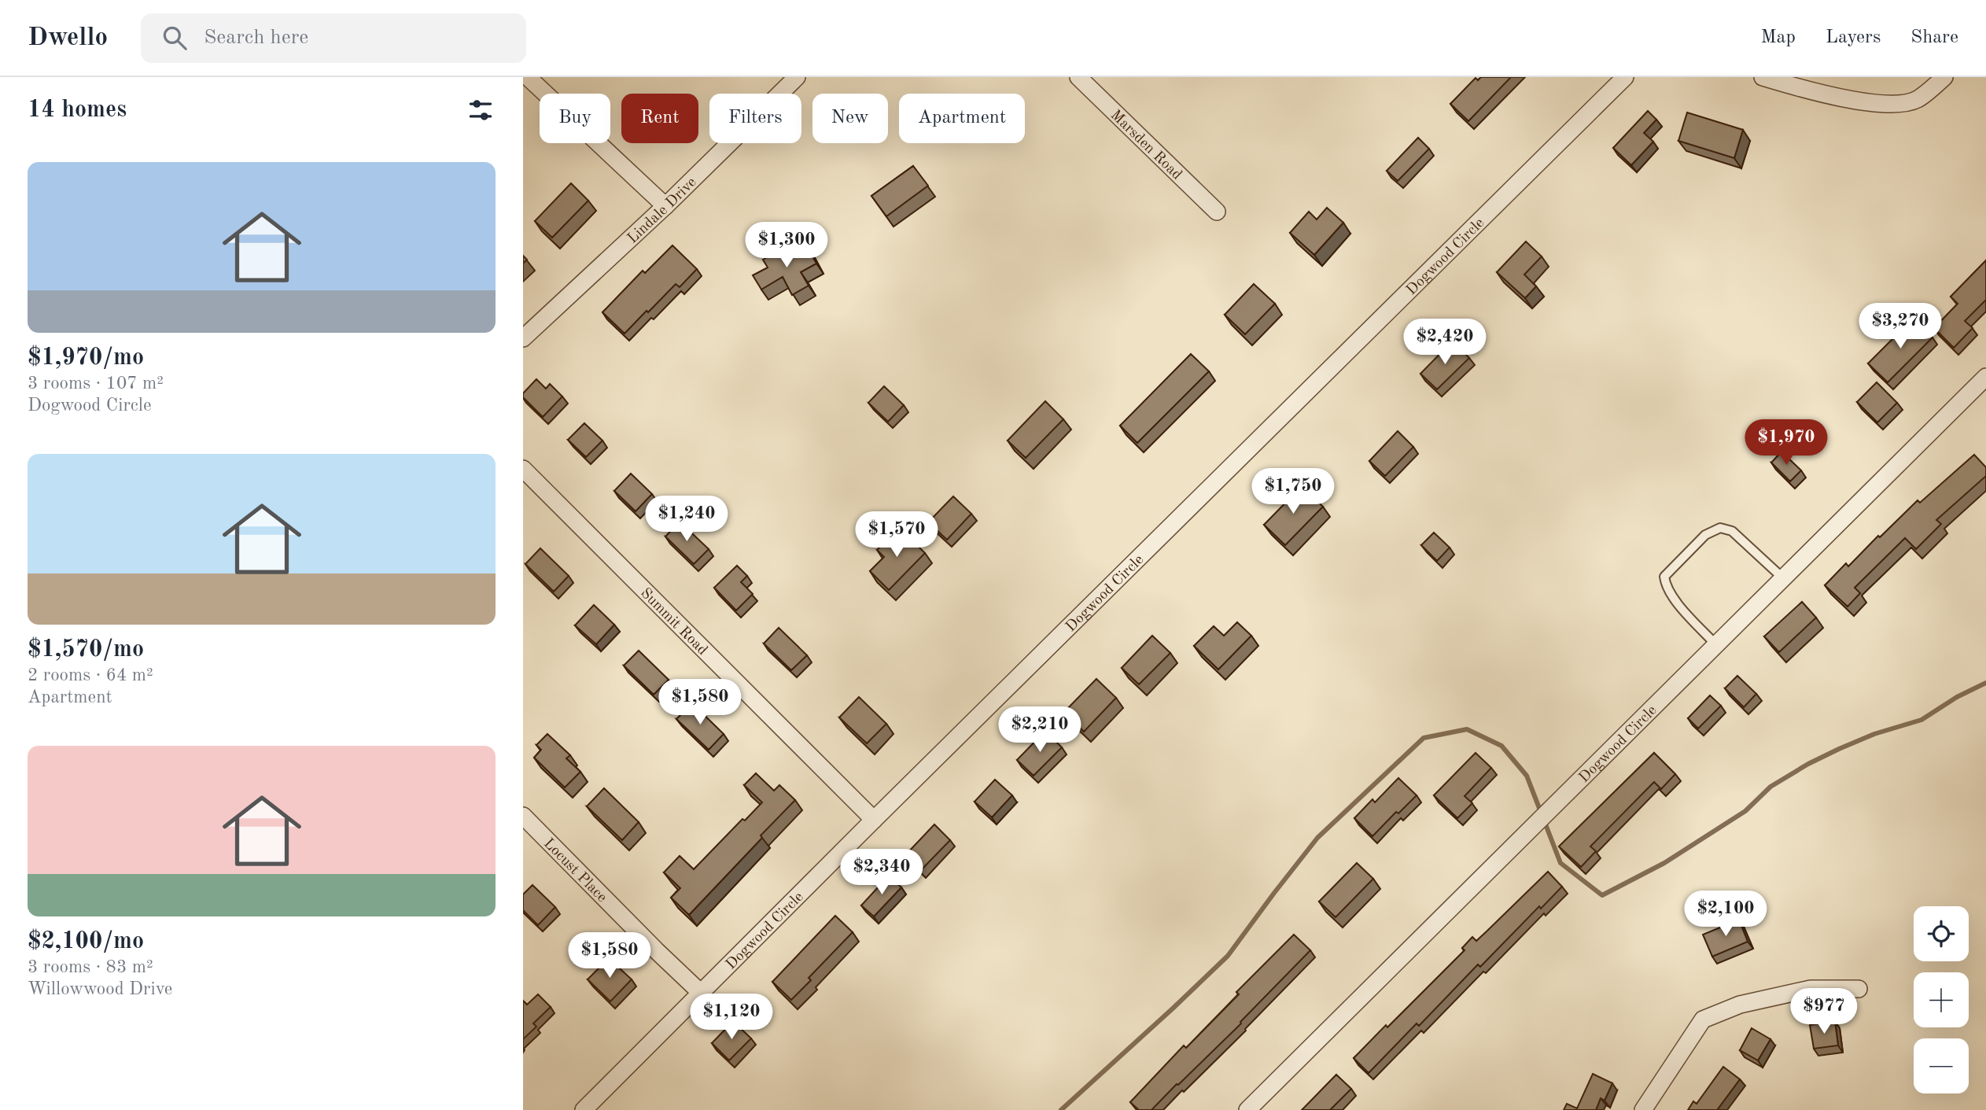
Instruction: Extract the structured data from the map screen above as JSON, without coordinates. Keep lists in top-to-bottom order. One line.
{"streets":{"street":["Marsden Road","Lindale Drive","Dogwood Circle","Summit Road","Locust Place"]},"crossings":[["Dogwood Circle","Summit Road"],["Dogwood Circle","Locust Place"]],"page":{"header":"Dwello","search":"Search here","nav":["Map","Layers","Share"],"heading":"14 homes","chip":["Buy","Rent","Filters","New","Apartment"],"list":[{"name":"$1,970/mo","note":"3 rooms · 107 m² · Dogwood Circle"},{"name":"$1,570/mo","note":"2 rooms · 64 m² · Apartment"},{"name":"$2,100/mo","note":"3 rooms · 83 m² · Willowwood Drive"}],"price":["$1,300","$3,270","$2,420","$1,970","$1,750","$1,240","$1,570","$1,580","$2,210","$2,340","$2,100","$1,580","$977","$1,120"],"map_buttons":["+","−"]}}
